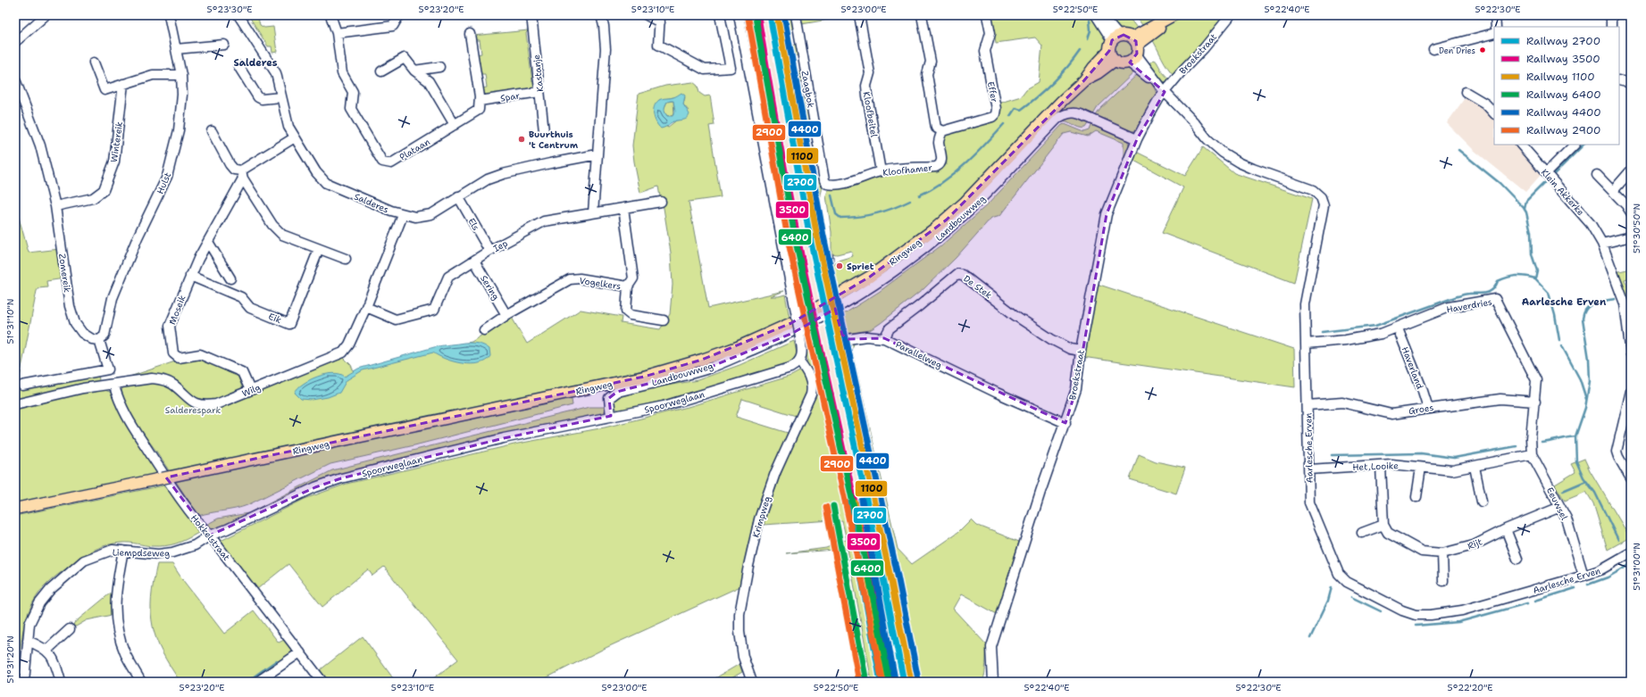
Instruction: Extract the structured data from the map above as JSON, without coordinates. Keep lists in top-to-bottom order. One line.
{"streets":{"main road":["Ringweg"],"street":["Broekstraat","Kastanje","Zaagbok","Effer","Spar","Kloofbeitel","Wintereik","Plataan","Kloofhamer","Hulst","Klein Akkerke","Salderes","Landbouwweg","Els","Iep","Zomereik","Vogelkers","De Stek","Sering","Haverdries","Moseik","Eik","Parallelweg","Haverland","Wilg","Spoorweglaan","Groes","Aarlesche Erven","Het Looike","Eeuwsel","Krimpweg","Hokkelstraat","Rijt","Liempdseweg"]},"crossings":[["Broekstraat","Landbouwweg"],["Broekstraat","De Stek"],["Broekstraat","Parallelweg"],["Broekstraat","Aarlesche Erven"],["Kastanje","Spar"],["Zaagbok","Kloofhamer"],["Effer","Kloofhamer"],["Spar","Plataan"],["Kloofbeitel","Kloofhamer"],["Wintereik","Zomereik"],["Hulst","Zomereik"],["Salderes","Els"],["Salderes","Moseik"],["Salderes","Wilg"],["Landbouwweg","Spoorweglaan"],["Els","Iep"],["Iep","Vogelkers"],["Iep","Sering"],["Iep","Wilg"],["Vogelkers","Sering"],["De Stek","Parallelweg"],["Haverdries","Haverland"],["Haverdries","Groes"],["Haverdries","Aarlesche Erven"],["Haverdries","Het Looike"],["Haverdries","Eeuwsel"],["Moseik","Eik"],["Moseik","Wilg"],["Haverland","Groes"],["Wilg","Hokkelstraat"],["Spoorweglaan","Krimpweg"],["Spoorweglaan","Hokkelstraat"],["Spoorweglaan","Liempdseweg"],["Groes","Aarlesche Erven"],["Aarlesche Erven","Het Looike"],["Aarlesche Erven","Eeuwsel"],["Het Looike","Eeuwsel"],["Eeuwsel","Rijt"],["Hokkelstraat","Liempdseweg"]],"districts":["Salderes","Aarlesche Erven"],"parks":["Salderespark"],"places":["Den Dries","Buurthuis 't Centrum","Spriet"],"lines":["rail line 2700","rail line 1100","rail line 4400","rail line 3500","rail line 6400","rail line 2900"],"legend":["Railway 2700","Railway 3500","Railway 1100","Railway 6400","Railway 4400","Railway 2900"],"coordinates":["5°23'30\"E","5°23'20\"E","5°23'10\"E","5°23'00\"E","5°22'50\"E","5°22'40\"E","5°22'30\"E","51°30'50\"N","51°31'10\"N","51°31'00\"N","51°31'20\"N","5°22'20\"E"]}
